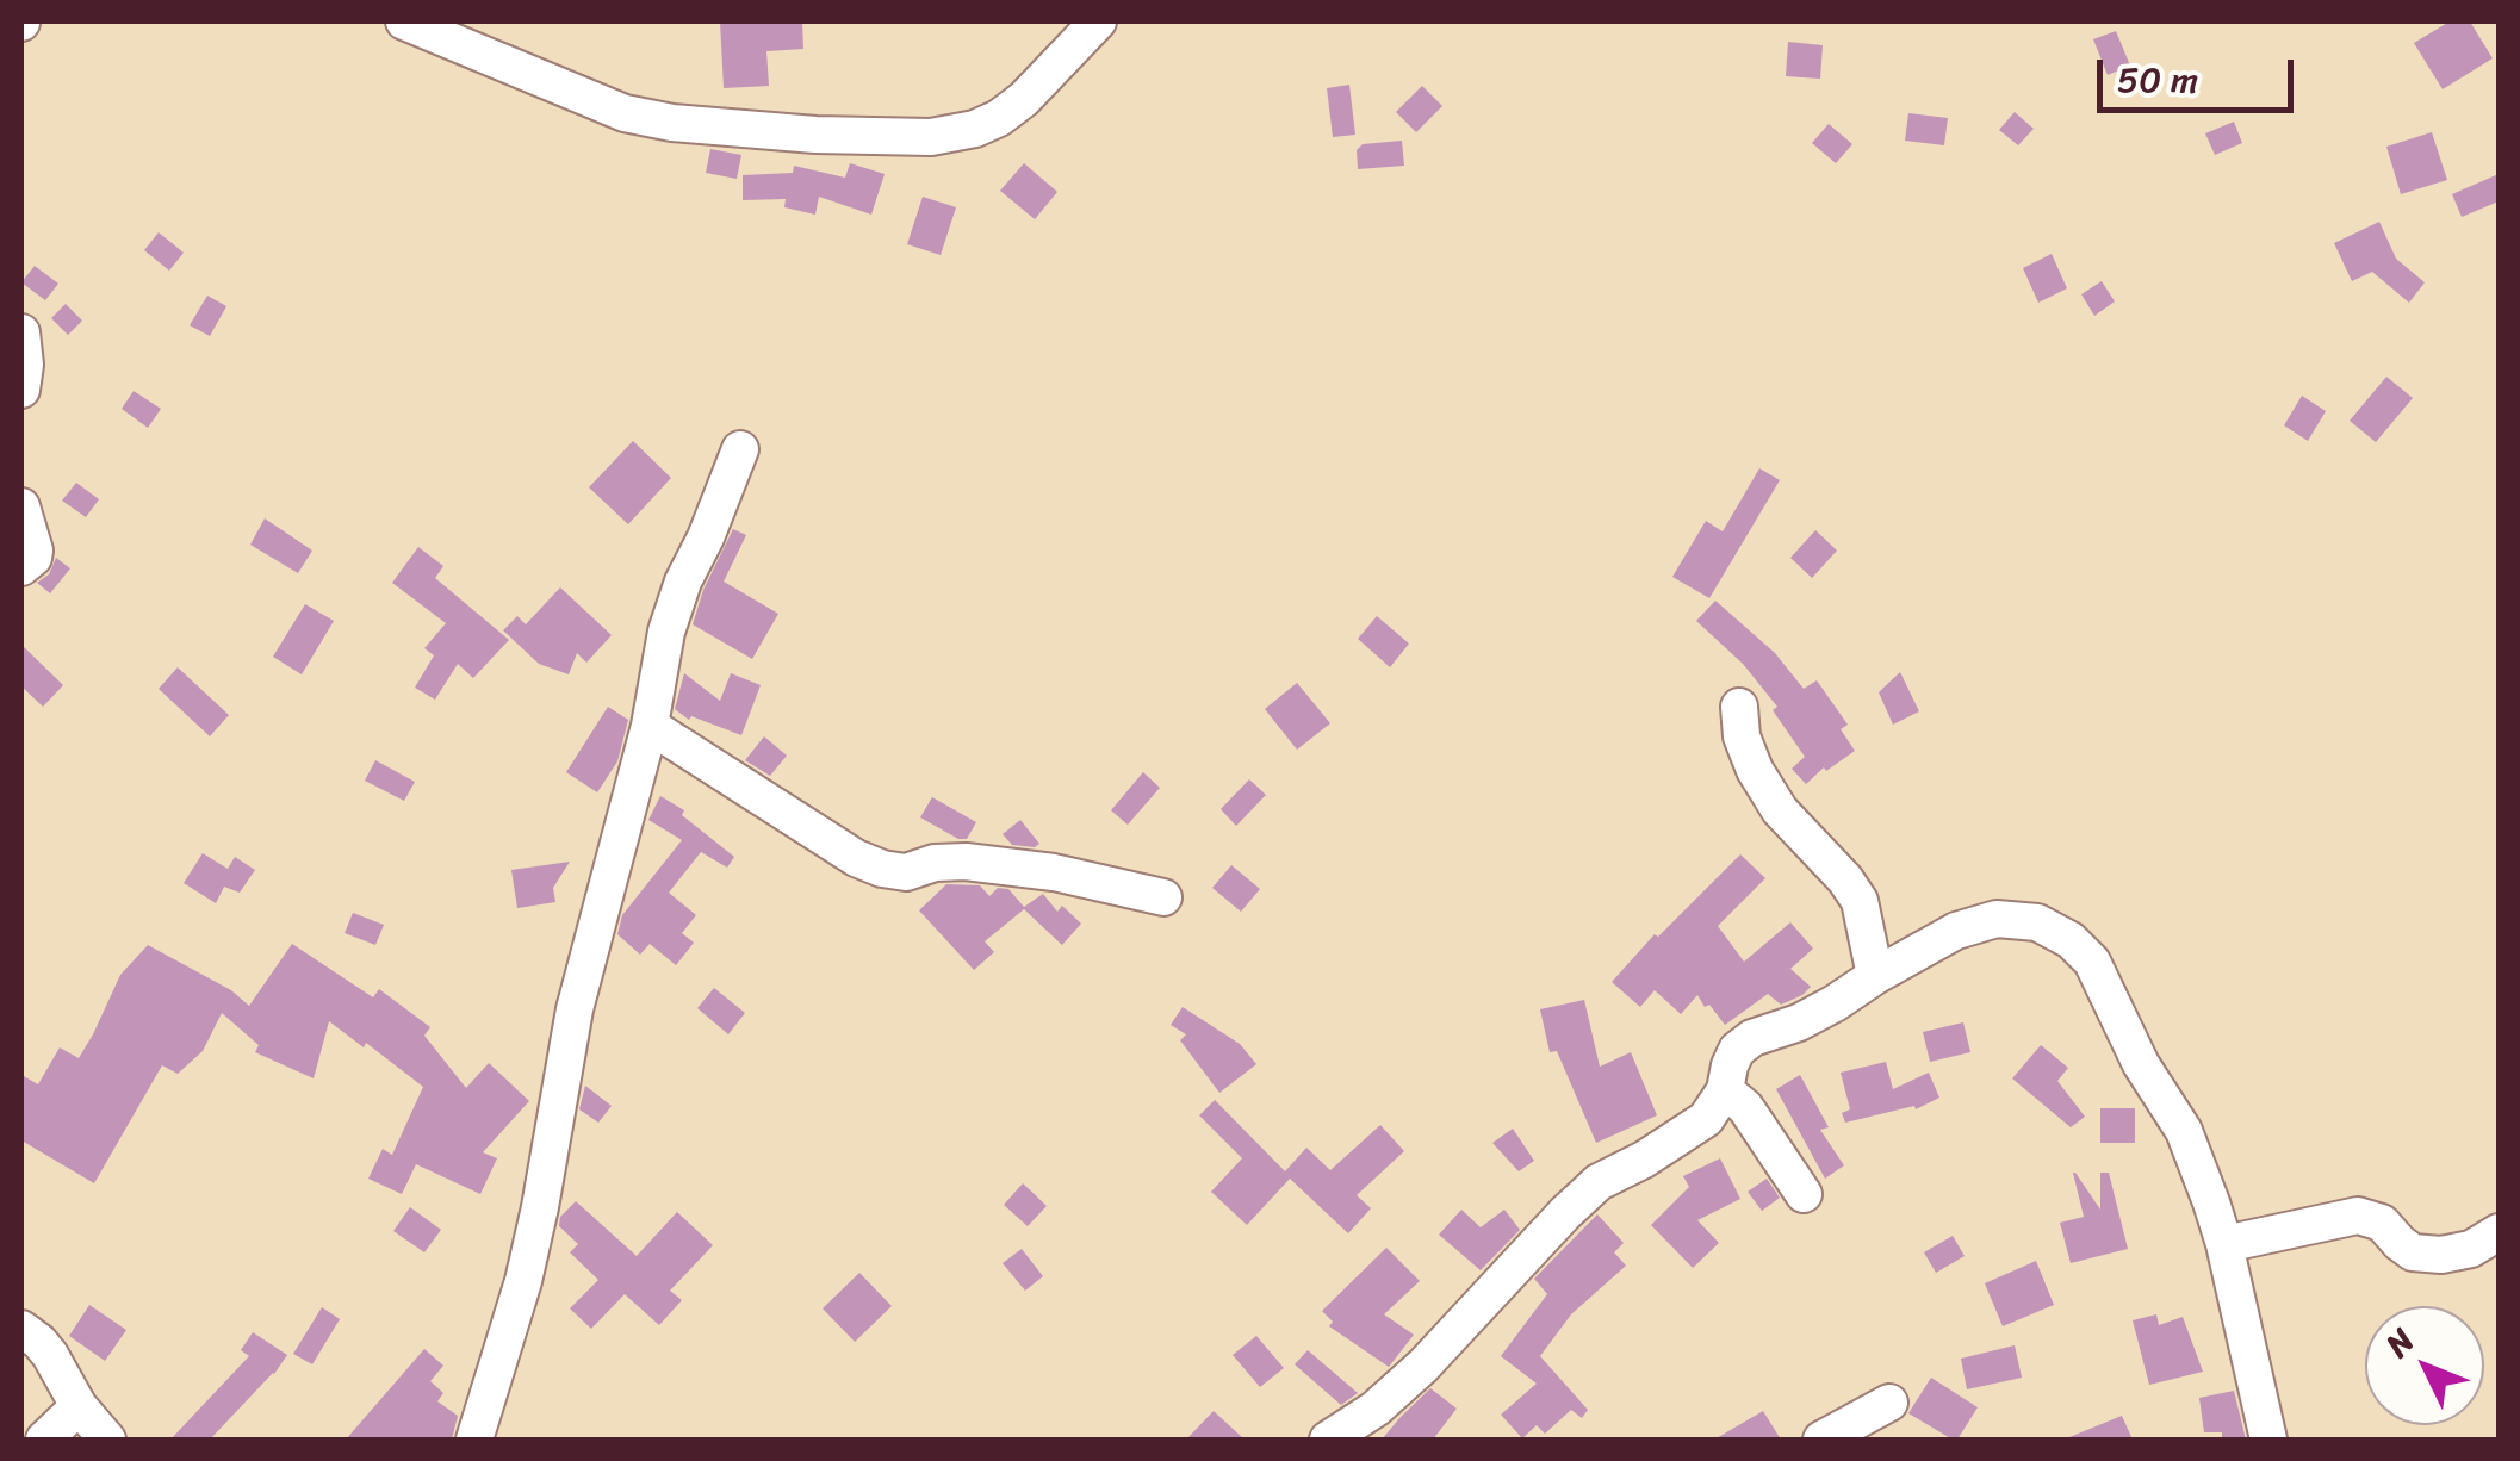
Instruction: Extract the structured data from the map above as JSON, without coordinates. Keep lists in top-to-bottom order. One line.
{"scale_bar":"50 m","north":"top left"}
